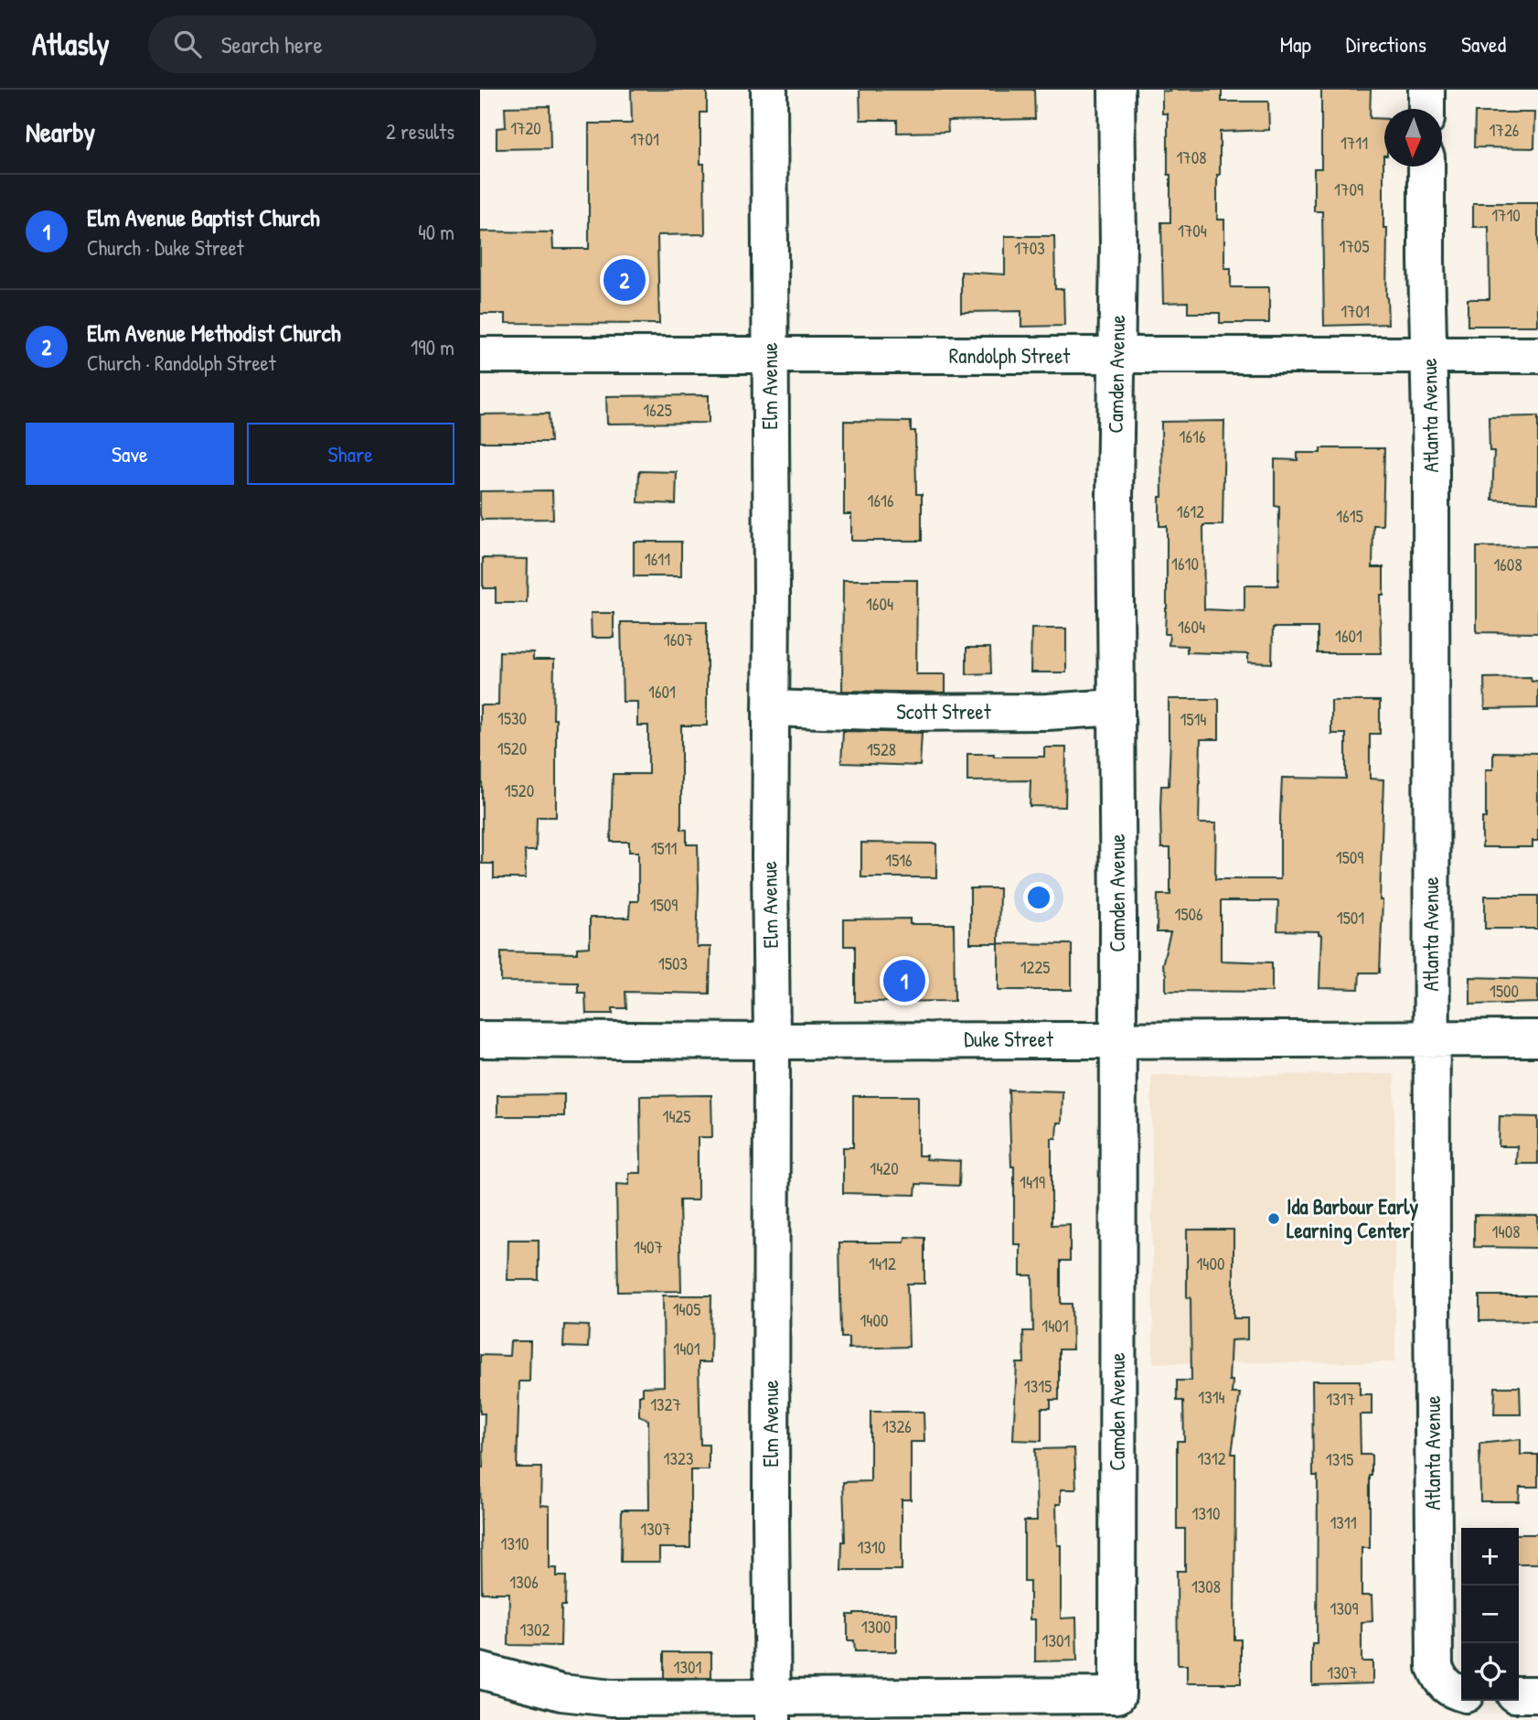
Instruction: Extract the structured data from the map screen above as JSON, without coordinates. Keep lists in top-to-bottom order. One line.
{"streets":{"street":["Randolph Street","Camden Avenue","Elm Avenue","Atlanta Avenue","Scott Street","Duke Street"]},"crossings":[["Randolph Street","Camden Avenue"],["Randolph Street","Elm Avenue"],["Randolph Street","Atlanta Avenue"],["Camden Avenue","Elm Avenue"],["Camden Avenue","Scott Street"],["Camden Avenue","Duke Street"],["Elm Avenue","Scott Street"],["Elm Avenue","Duke Street"],["Atlanta Avenue","Duke Street"]],"places":["Ida Barbour Early Learning Center"],"house_numbers":["1720","1726","1701","1711","1708","1709","1710","1704","1705","1703","1701","1625","1616","1616","1612","1615","1611","1610","1608","1604","1604","1601","1607","1601","1530","1514","1520","1528","1520","1511","1509","1516","1509","1506","1501","1503","1225","1500","1425","1420","1419","1408","1407","1412","1400","1405","1400","1401","1401","1315","1314","1317","1327","1326","1323","1312","1315","1310","1311","1307","1310","1310","1306","1308","1309","1300","1302","1301","1301","1307"],"north":"bottom","page":{"header":"Atlasly","search":"Search here","nav":["Map","Directions","Saved"],"heading":["Nearby","2 results"],"list":[{"mark":"1","name":"Elm Avenue Baptist Church","note":"Church · Duke Street","value":"40 m"},{"mark":"2","name":"Elm Avenue Methodist Church","note":"Church · Randolph Street","value":"190 m"}],"pins":["2","1"],"buttons":["Save","Share"],"map_buttons":["+","−"]}}
